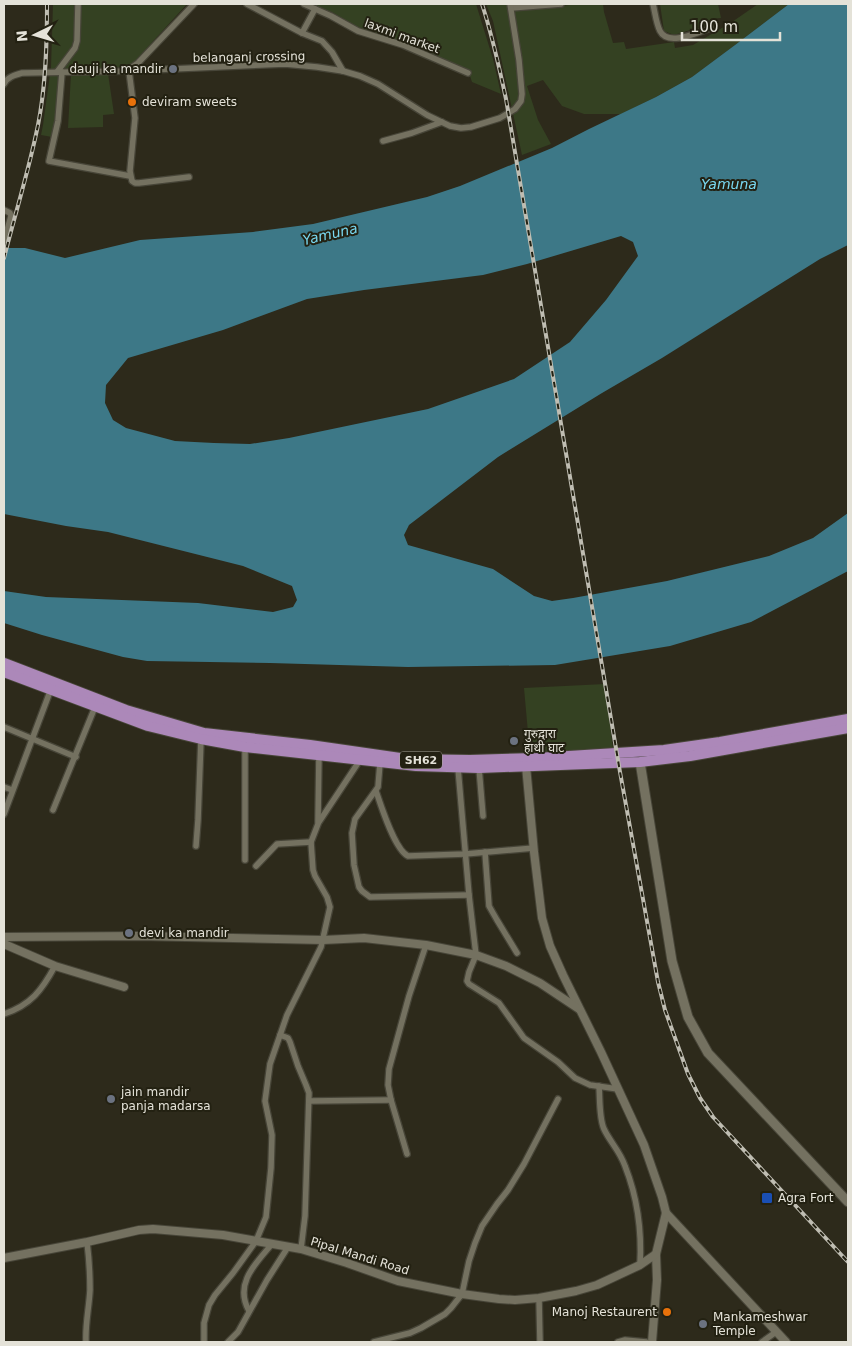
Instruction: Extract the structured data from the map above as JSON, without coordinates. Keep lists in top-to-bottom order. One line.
{"streets":{"main road":["SH62"],"street":["laxmi market","belanganj crossing","Pipal Mandi Road"]},"water":["Yamuna"],"places":{"other":["dauji ka mandir","deviram sweets","गुरुद्वारा हाथी घाट","devi ka mandir","jain mandir panja madarsa","Manoj Restaurent","Mankameshwar Temple"],"transit":["Agra Fort"]},"scale_bar":"100 m","north":"left"}
